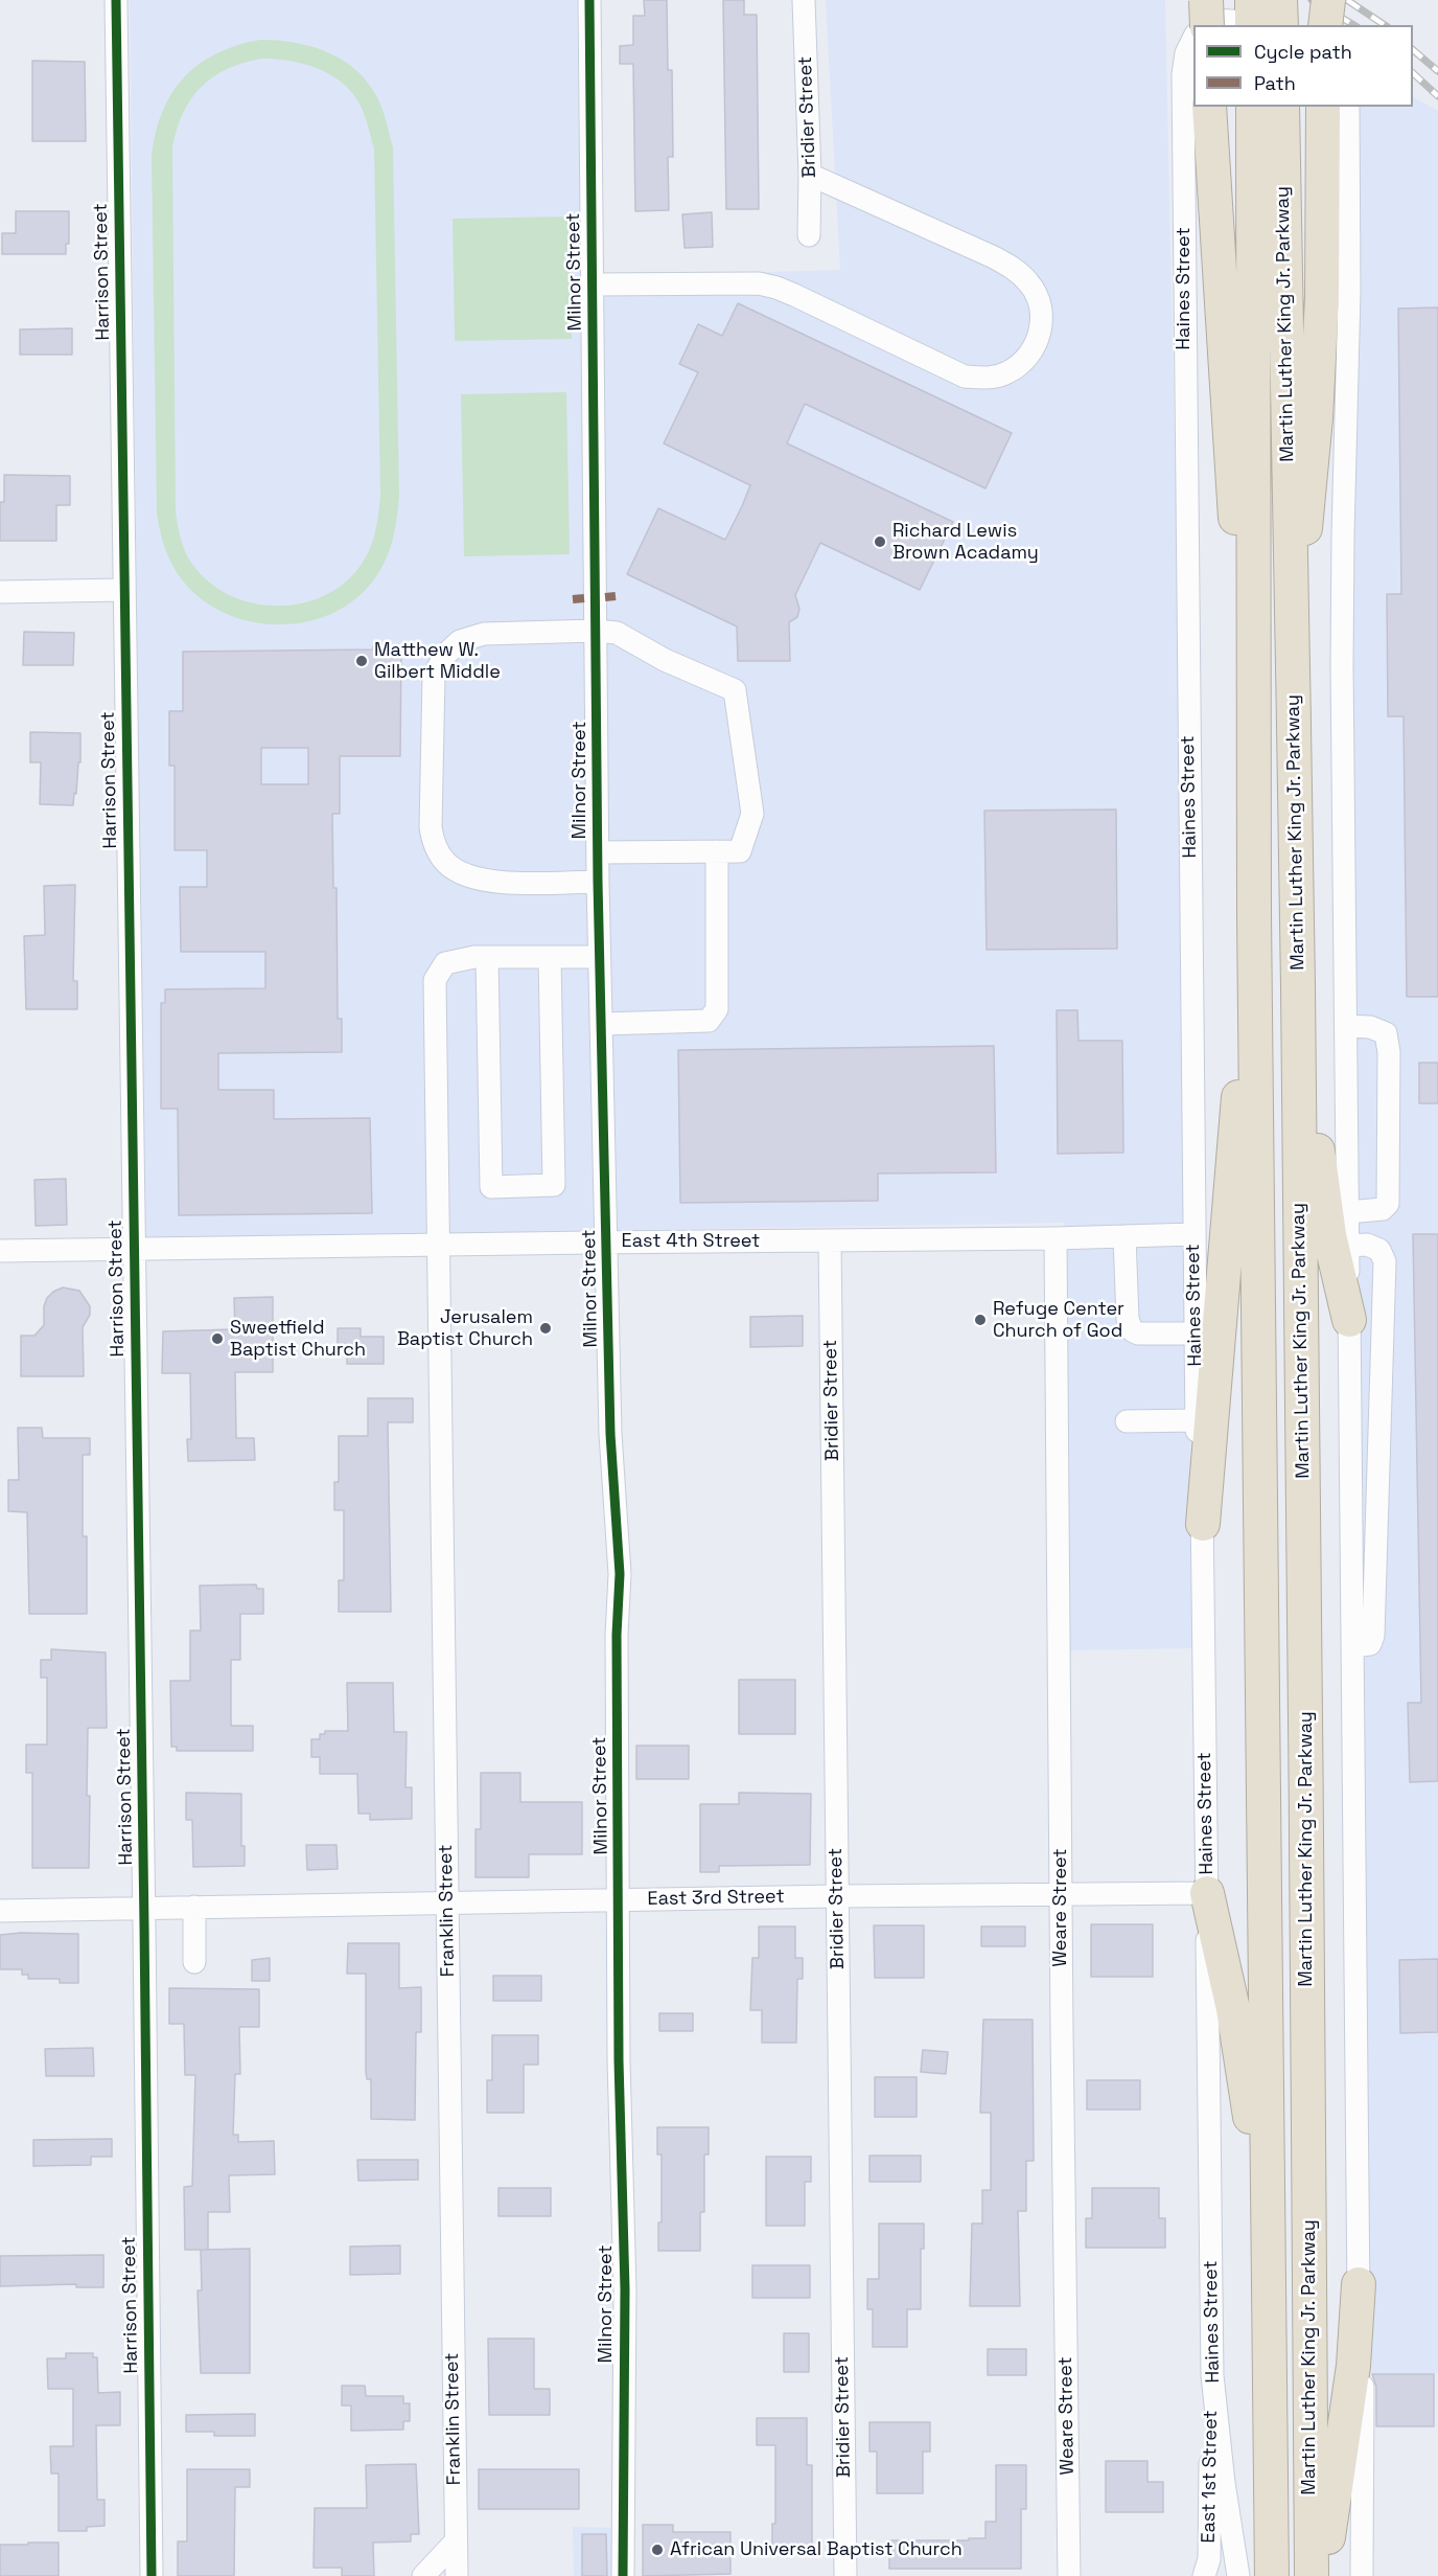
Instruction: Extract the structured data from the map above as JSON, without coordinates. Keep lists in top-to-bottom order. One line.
{"streets":{"highway":["Martin Luther King Jr. Parkway"],"street":["Bridier Street","Harrison Street","Milnor Street","Haines Street","East 4th Street","East 3rd Street","Weare Street","Franklin Street","East 1st Street"]},"crossings":[["Bridier Street","East 4th Street"],["Bridier Street","East 3rd Street"],["Harrison Street","East 4th Street"],["Harrison Street","East 3rd Street"],["Milnor Street","East 4th Street"],["Milnor Street","East 3rd Street"],["Milnor Street","Franklin Street"],["Haines Street","East 4th Street"],["Haines Street","East 3rd Street"],["Haines Street","East 1st Street"],["East 4th Street","Weare Street"],["East 4th Street","Franklin Street"],["East 3rd Street","Weare Street"],["East 3rd Street","Franklin Street"]],"places":["Richard Lewis Brown Acadamy","Matthew W. Gilbert Middle","Refuge Center Church of God","Jerusalem Baptist Church","Sweetfield Baptist Church","African Universal Baptist Church"],"legend":["Cycle path","Path"]}
